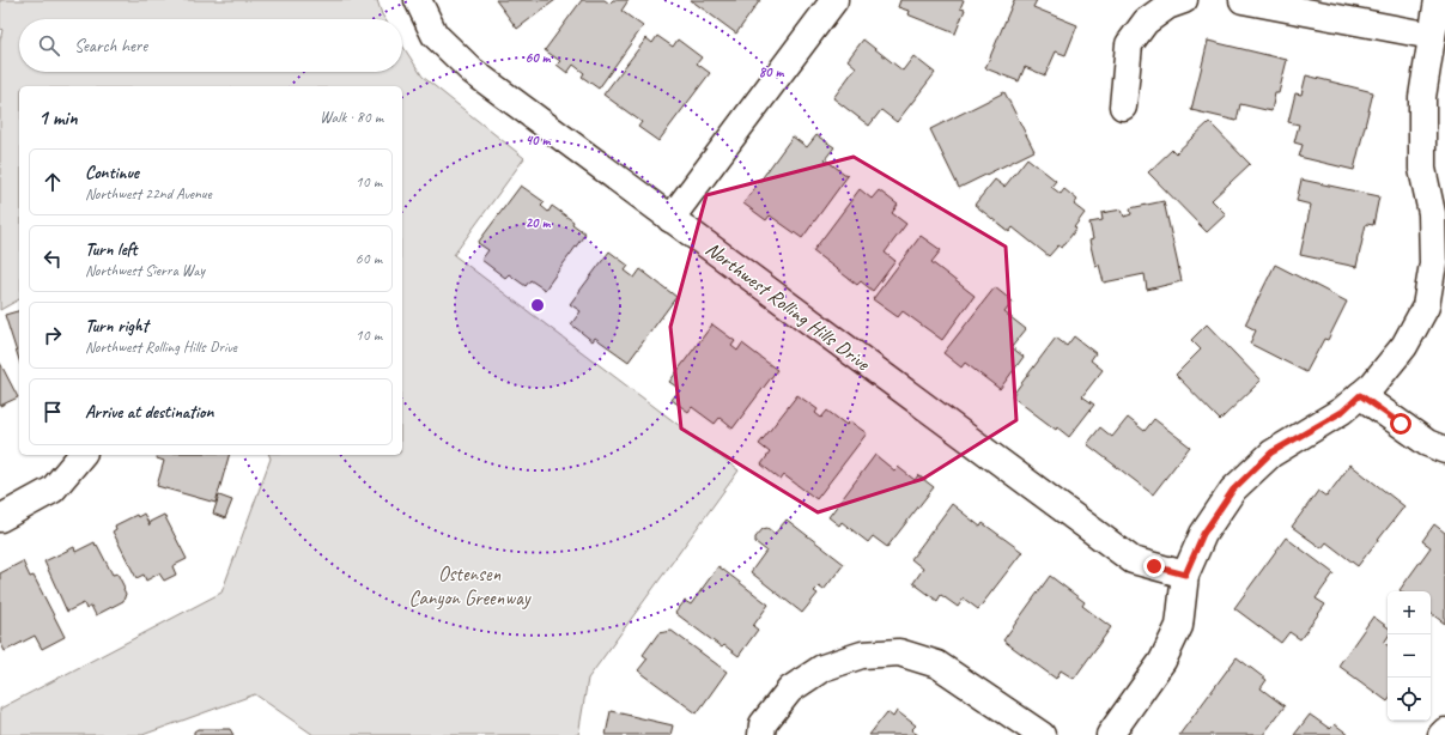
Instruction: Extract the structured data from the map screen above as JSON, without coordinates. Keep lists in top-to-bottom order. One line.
{"streets":{"street":["Northwest Rolling Hills Drive"]},"parks":["Ostensen Canyon Greenway"],"page":{"search":"Search here","heading":["1 min","Walk · 80 m"],"list":[["Continue","Northwest 22nd Avenue","10 m"],["Turn left","Northwest Sierra Way","60 m"],["Turn right","Northwest Rolling Hills Drive","10 m"],"Arrive at destination"],"map_buttons":["+","−"]},"rings":["60 m","80 m","40 m","20 m"]}
